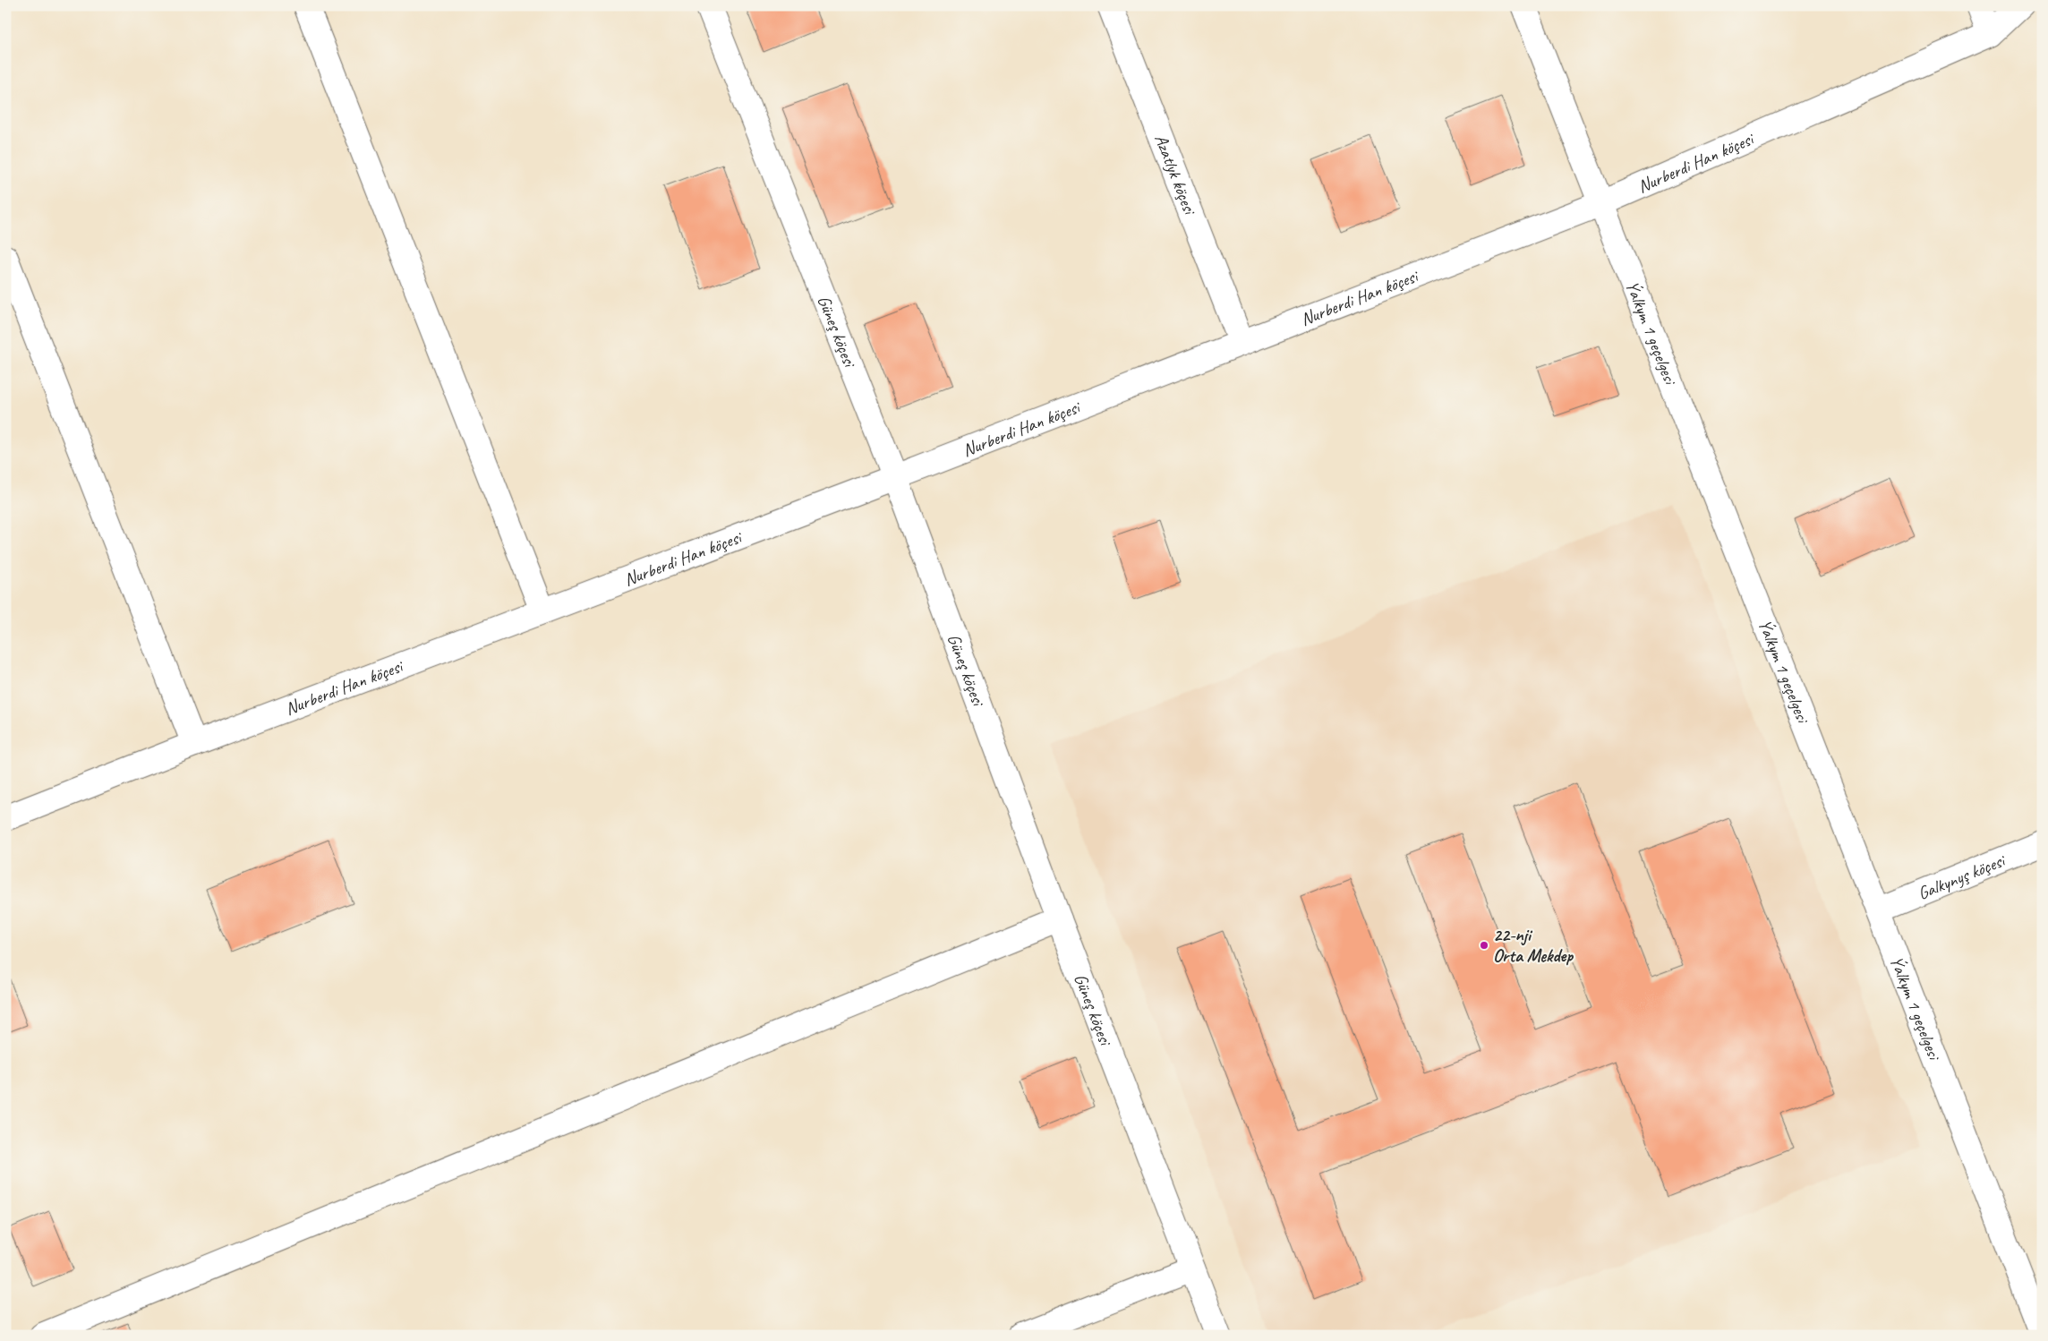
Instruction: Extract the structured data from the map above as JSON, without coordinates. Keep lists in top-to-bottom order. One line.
{"streets":{"street":["Nurberdi Han köçesi","Azatlyk köçesi","Güneş köçesi","Ýalkym 1 geçelgesi","Galkynyş köçesi"]},"crossings":[["Nurberdi Han köçesi","Azatlyk köçesi"],["Nurberdi Han köçesi","Güneş köçesi"],["Nurberdi Han köçesi","Ýalkym 1 geçelgesi"],["Ýalkym 1 geçelgesi","Galkynyş köçesi"]],"places":["22-nji Orta Mekdep"]}
